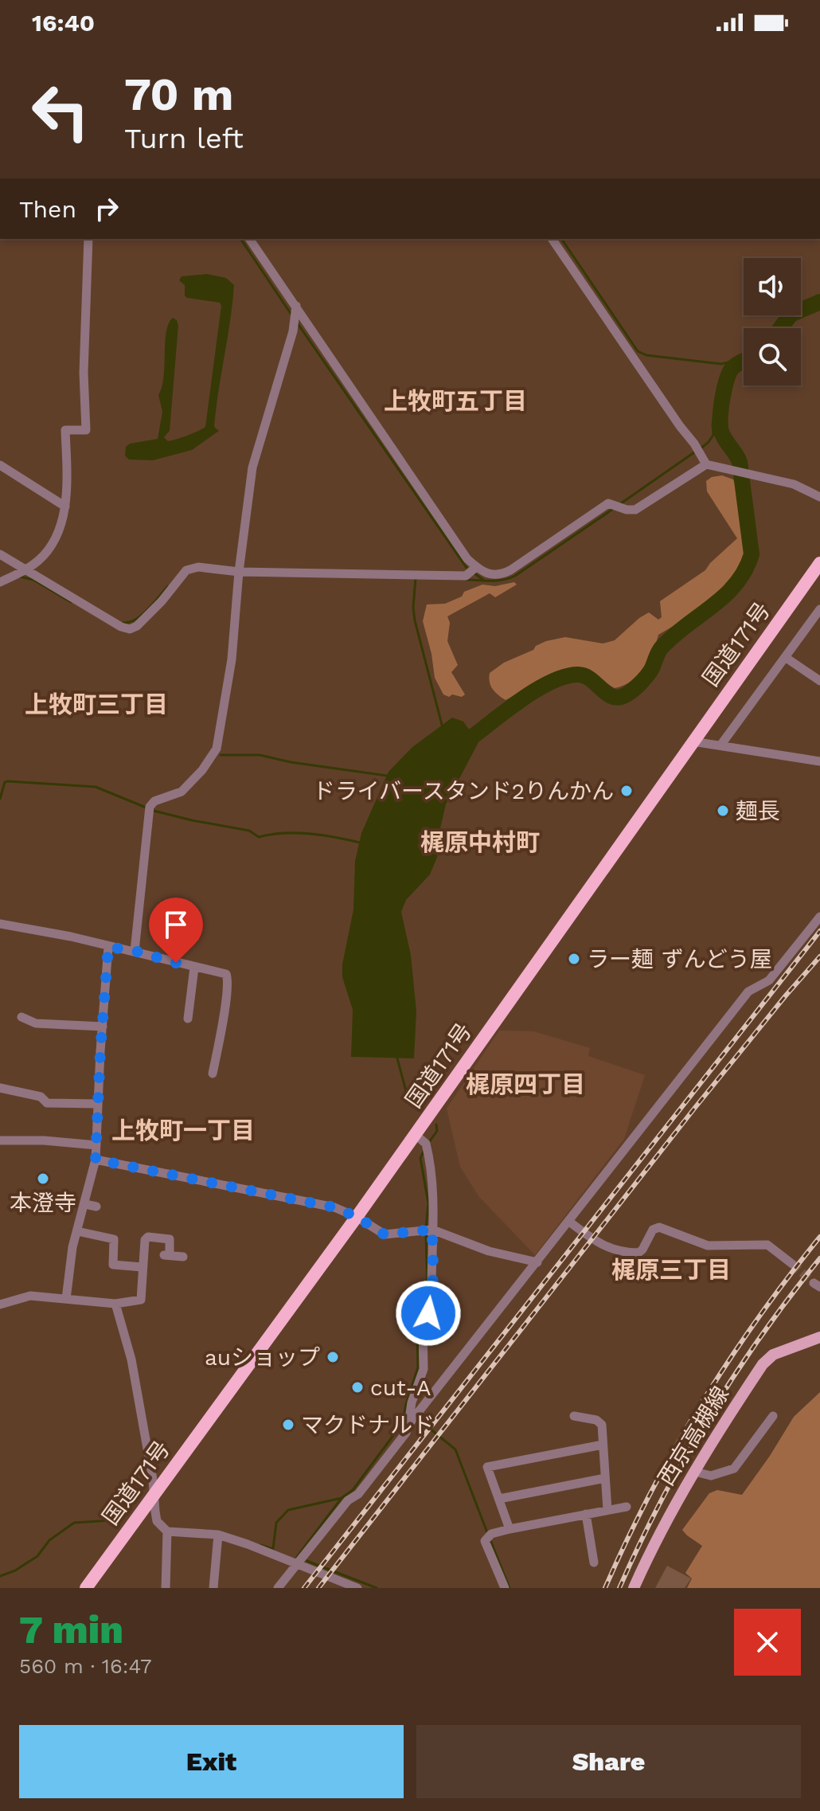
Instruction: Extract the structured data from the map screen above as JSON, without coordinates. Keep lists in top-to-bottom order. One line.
{"streets":{"highway":["国道171号"],"main road":["西京高槻線"]},"districts":["上牧町五丁目","上牧町三丁目","梶原中村町","梶原四丁目","上牧町一丁目","梶原三丁目"],"places":["ドライバースタンド2りんかん","麺長","ラー麺 ずんどう屋","本澄寺","auショップ","cut-A","マクドナルド"],"page":{"status":"16:40","turn":["70 m","Turn left"],"then":"Then","heading":["7 min","560 m · 16:47"],"buttons":["Exit","Share"]}}
